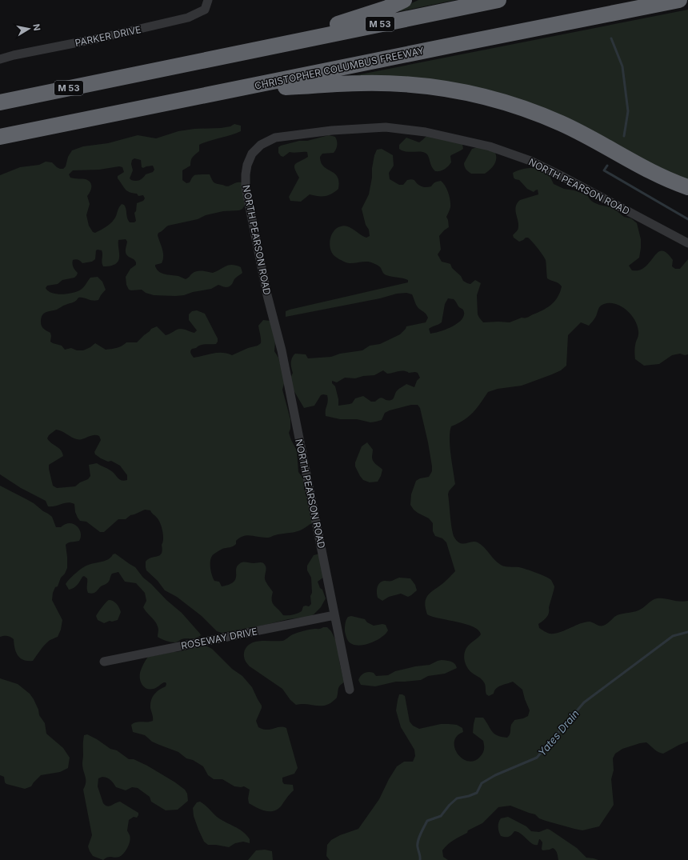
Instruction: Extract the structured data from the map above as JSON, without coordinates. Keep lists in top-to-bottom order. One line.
{"streets":{"highway":["M 53","CHRISTOPHER COLUMBUS FREEWAY"],"street":["PARKER DRIVE","NORTH PEARSON ROAD","ROSEWAY DRIVE"]},"crossings":[["NORTH PEARSON ROAD","ROSEWAY DRIVE"]],"water":["Yates Drain"],"north":"right"}
